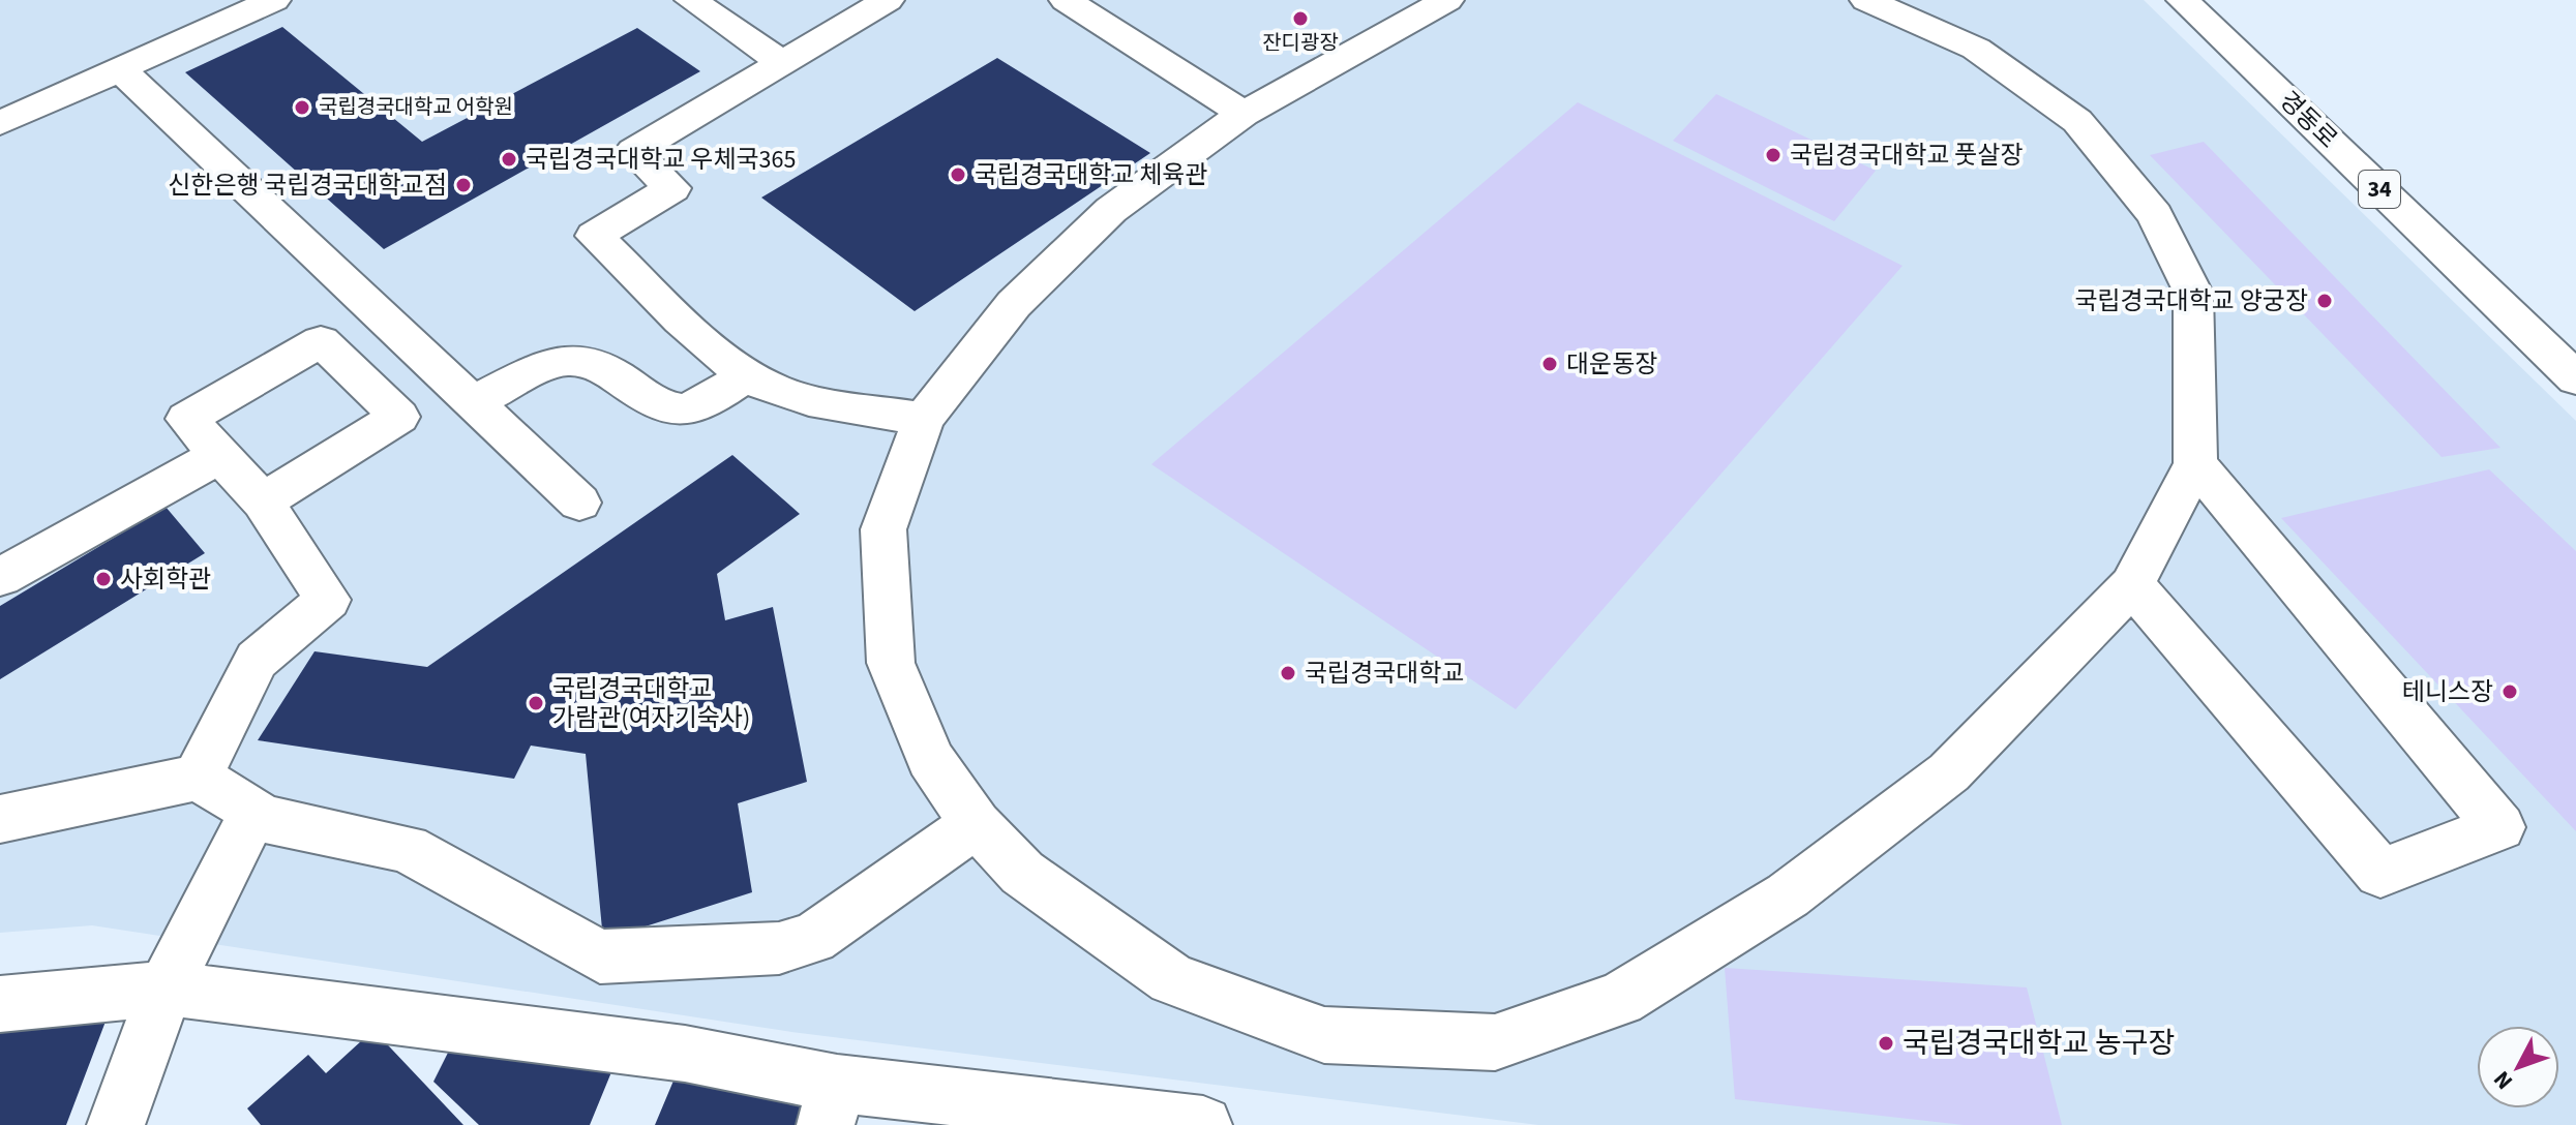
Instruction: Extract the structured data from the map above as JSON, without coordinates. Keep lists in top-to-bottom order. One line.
{"streets":{"street":["경동로","34"]},"places":["잔디광장","국립경국대학교 어학원","국립경국대학교 풋살장","국립경국대학교 우체국365","국립경국대학교 체육관","신한은행 국립경국대학교점","국립경국대학교 양궁장","대운동장","사회학관","국립경국대학교","테니스장","국립경국대학교 가람관(여자기숙사)","국립경국대학교 농구장"],"north":"bottom left"}
